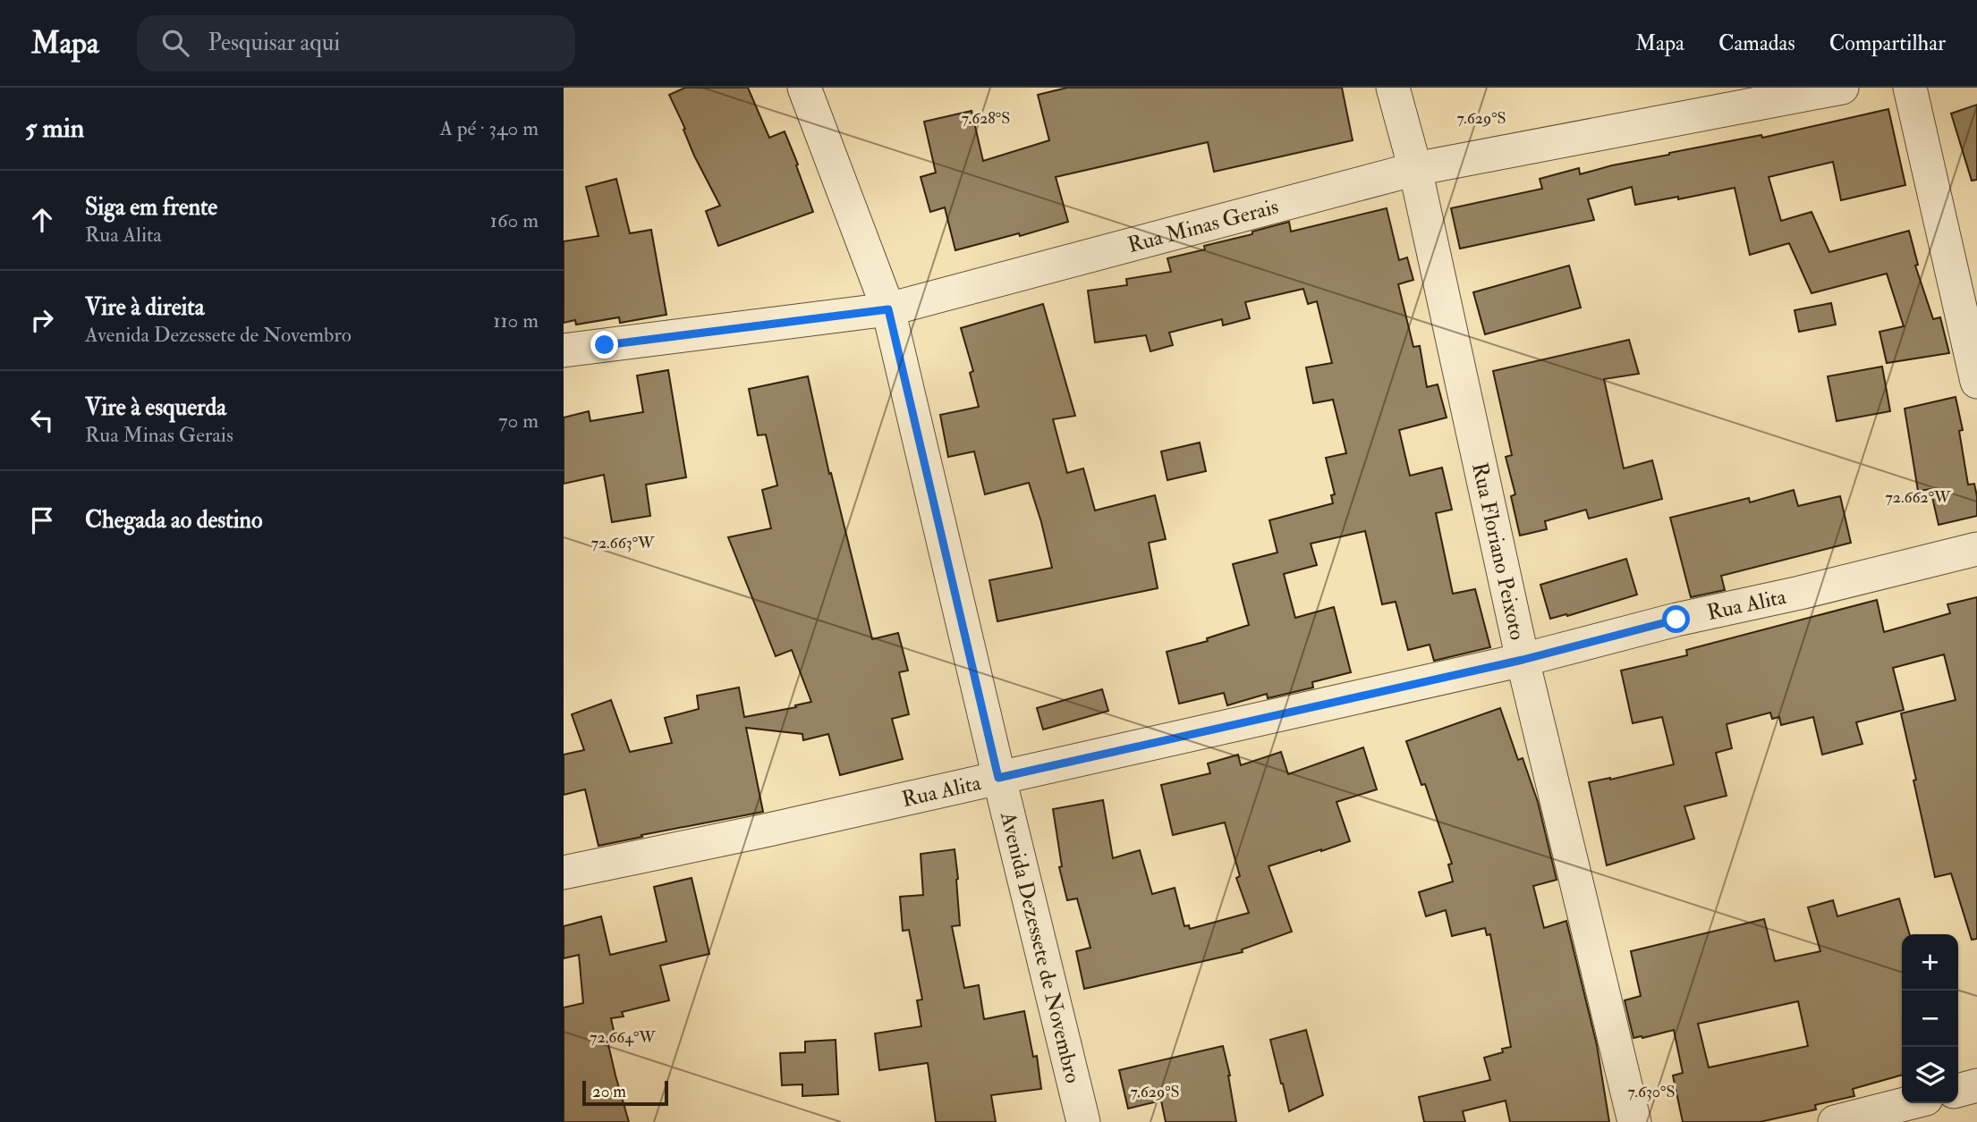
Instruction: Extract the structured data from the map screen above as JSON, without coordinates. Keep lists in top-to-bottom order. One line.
{"streets":{"street":["Rua Minas Gerais","Rua Floriano Peixoto","Rua Alita","Avenida Dezessete de Novembro"]},"crossings":[["Rua Minas Gerais","Rua Floriano Peixoto"],["Rua Minas Gerais","Avenida Dezessete de Novembro"],["Rua Floriano Peixoto","Rua Alita"],["Rua Alita","Avenida Dezessete de Novembro"]],"scale_bar":"20 m","page":{"header":"Mapa","search":"Pesquisar aqui","nav":["Mapa","Camadas","Compartilhar"],"heading":["5 min","A pé · 340 m"],"list":[["Siga em frente","Rua Alita","160 m"],["Vire à direita","Avenida Dezessete de Novembro","110 m"],["Vire à esquerda","Rua Minas Gerais","70 m"],"Chegada ao destino"],"map_buttons":["+","−"],"scale":"20 m"},"coordinates":["7.628°S","7.629°S","72.662°W","72.663°W","72.664°W","7.630°S"]}
